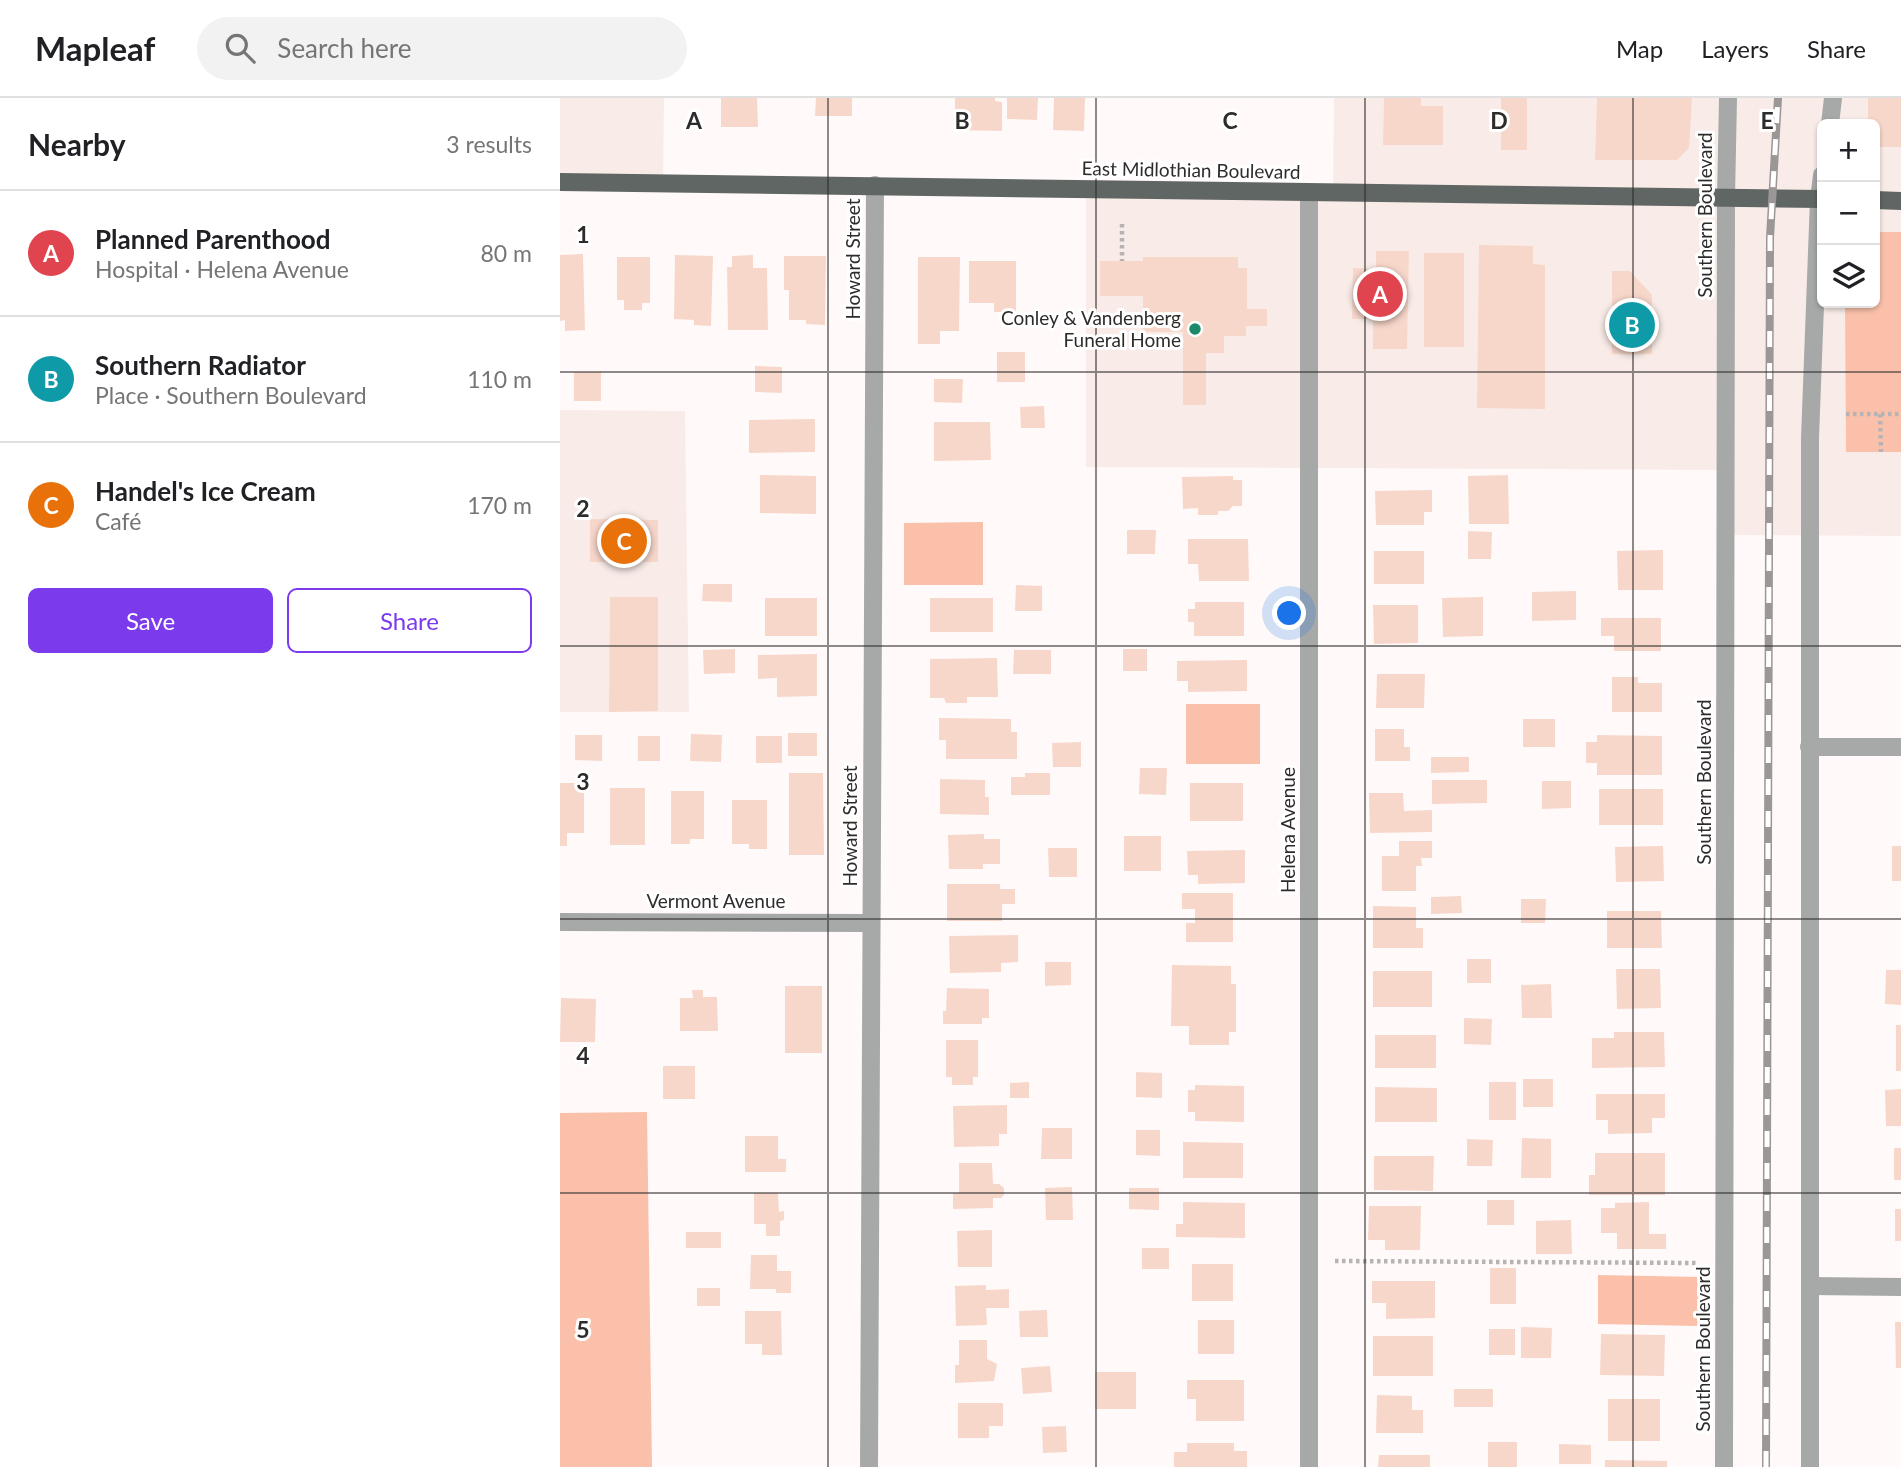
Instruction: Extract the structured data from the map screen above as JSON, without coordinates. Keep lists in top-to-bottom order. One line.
{"streets":{"main road":["East Midlothian Boulevard"],"street":["Southern Boulevard","Howard Street","Helena Avenue","Vermont Avenue"]},"crossings":[["East Midlothian Boulevard","Southern Boulevard"],["East Midlothian Boulevard","Howard Street"],["East Midlothian Boulevard","Helena Avenue"],["Howard Street","Vermont Avenue"]],"places":["Conley & Vandenberg Funeral Home"],"page":{"header":"Mapleaf","search":"Search here","nav":["Map","Layers","Share"],"heading":["Nearby","3 results"],"map_buttons":["+","−"],"list":[{"mark":"A","name":"Planned Parenthood","note":"Hospital · Helena Avenue","value":"80 m"},{"mark":"B","name":"Southern Radiator","note":"Place · Southern Boulevard","value":"110 m"},{"mark":"C","name":"Handel's Ice Cream","note":"Café","value":"170 m"}],"pins":["A","B","C"],"buttons":["Save","Share"]},"grid":{"columns":["A","B","C","D","E"],"rows":["1","2","3","4","5"]}}
